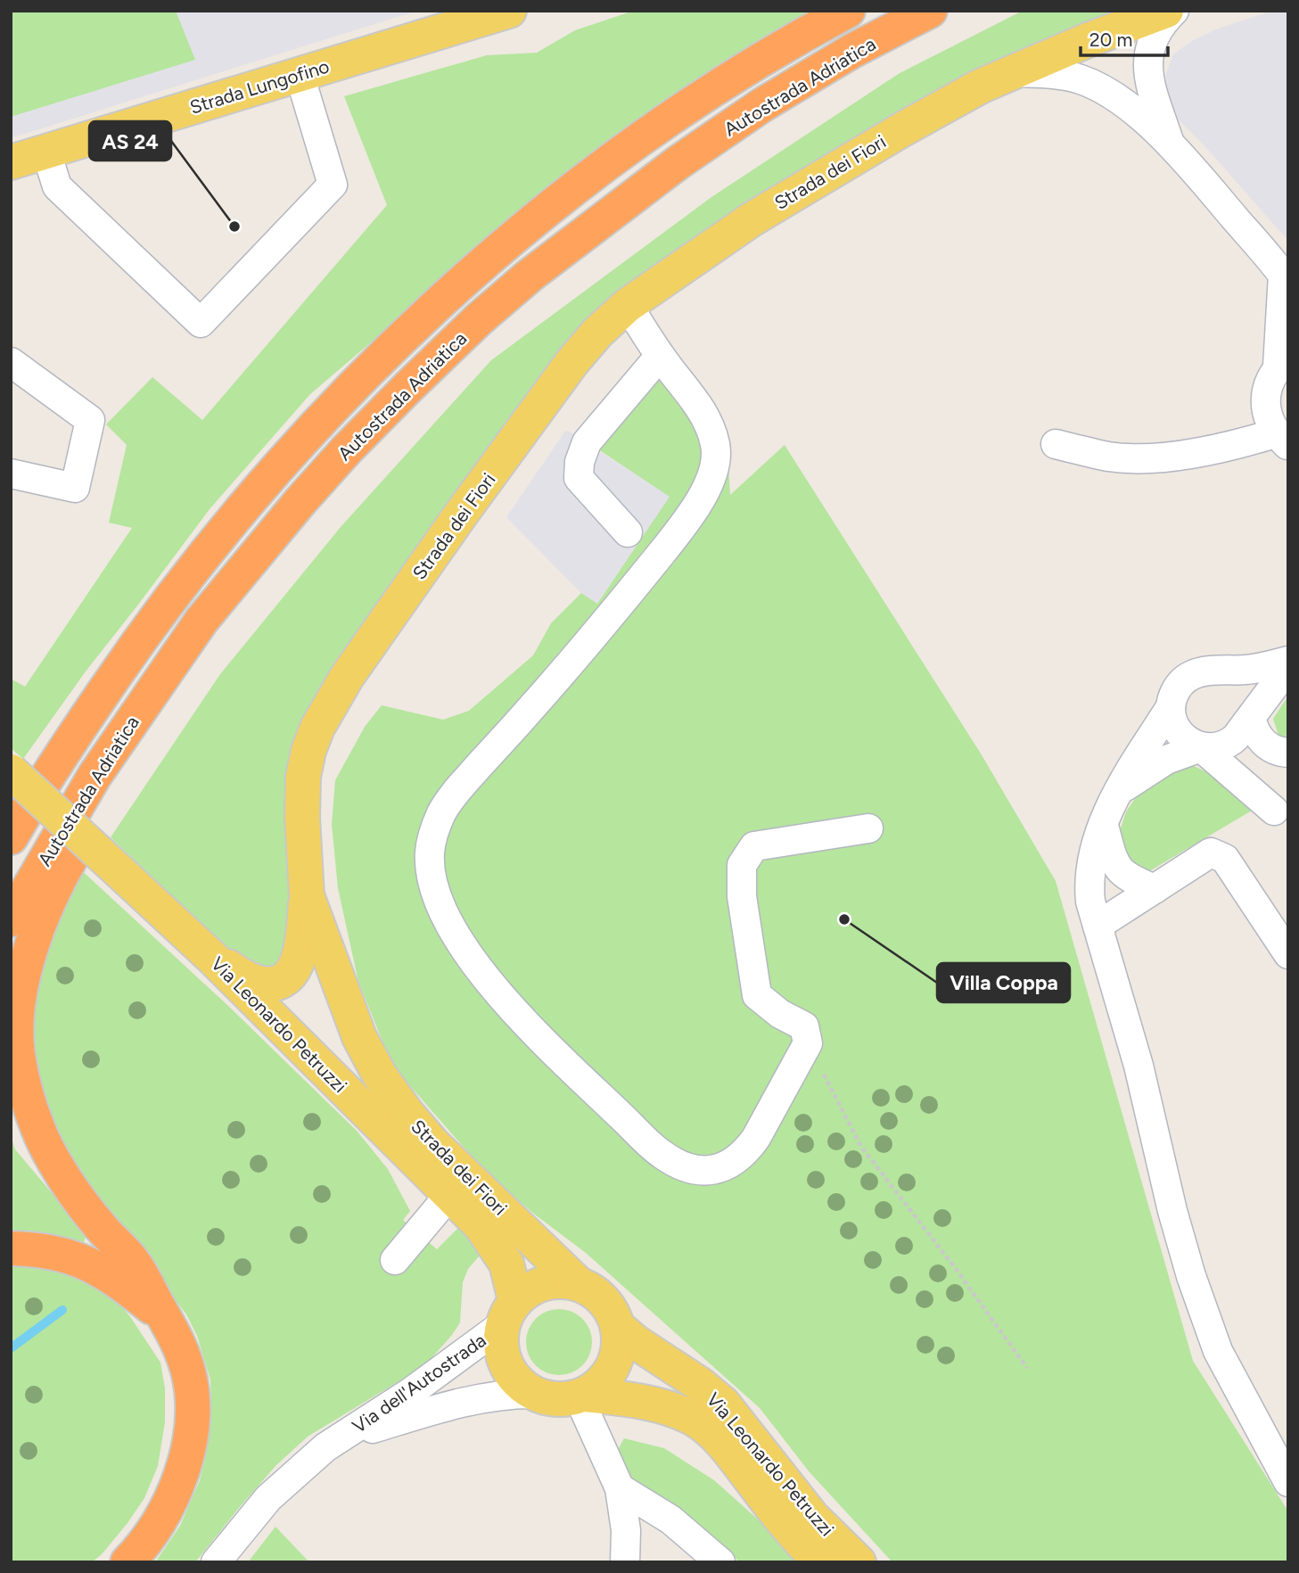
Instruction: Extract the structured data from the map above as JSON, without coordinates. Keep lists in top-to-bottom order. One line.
{"streets":{"highway":["Autostrada Adriatica"],"main road":["Strada Lungofino","Strada dei Fiori","Via Leonardo Petruzzi"],"street":["Via dell'Autostrada"]},"crossings":[["Strada dei Fiori","Via Leonardo Petruzzi"],["Strada dei Fiori","Via dell'Autostrada"],["Via Leonardo Petruzzi","Via dell'Autostrada"]],"places":["AS 24","Villa Coppa"],"scale_bar":"20 m"}
